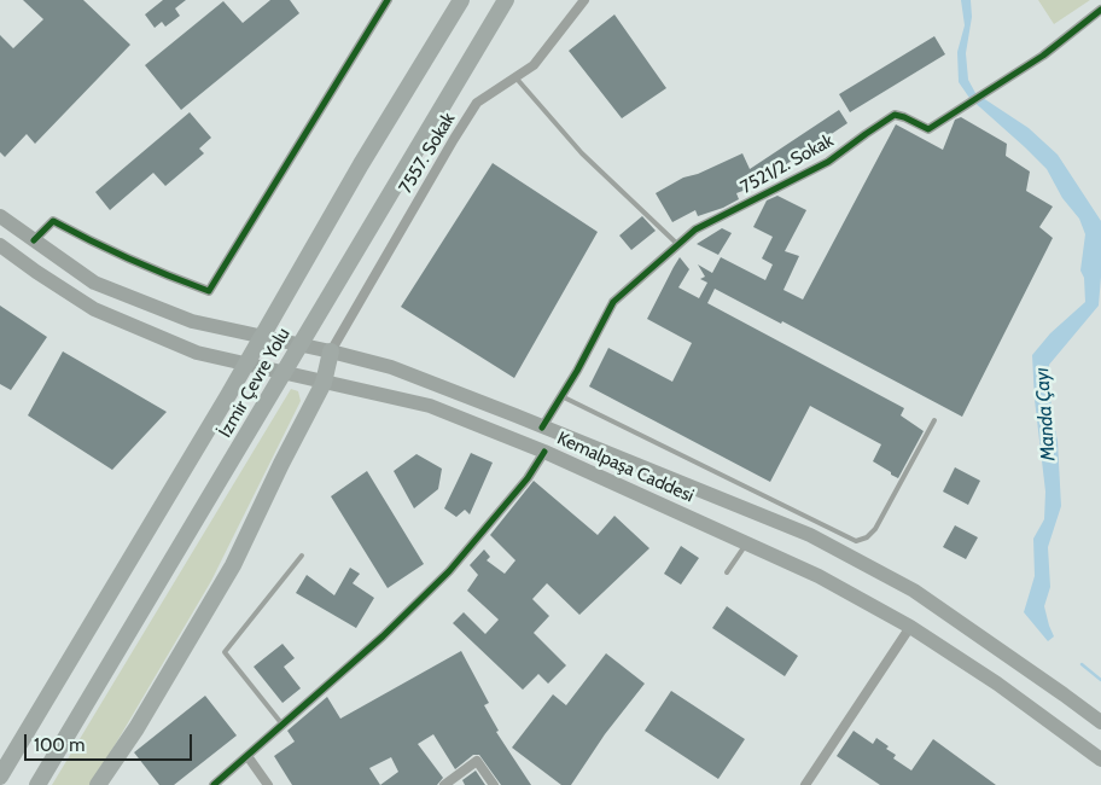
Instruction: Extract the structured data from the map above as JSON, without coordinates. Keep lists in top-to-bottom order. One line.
{"streets":{"highway":["İzmir Çevre Yolu"],"main road":["Kemalpaşa Caddesi"],"street":["7557. Sokak","7521/2. Sokak"]},"crossings":[["7557. Sokak","Kemalpaşa Caddesi"],["7521/2. Sokak","Kemalpaşa Caddesi"]],"water":["Manda Çayı"],"scale_bar":"100 m"}
